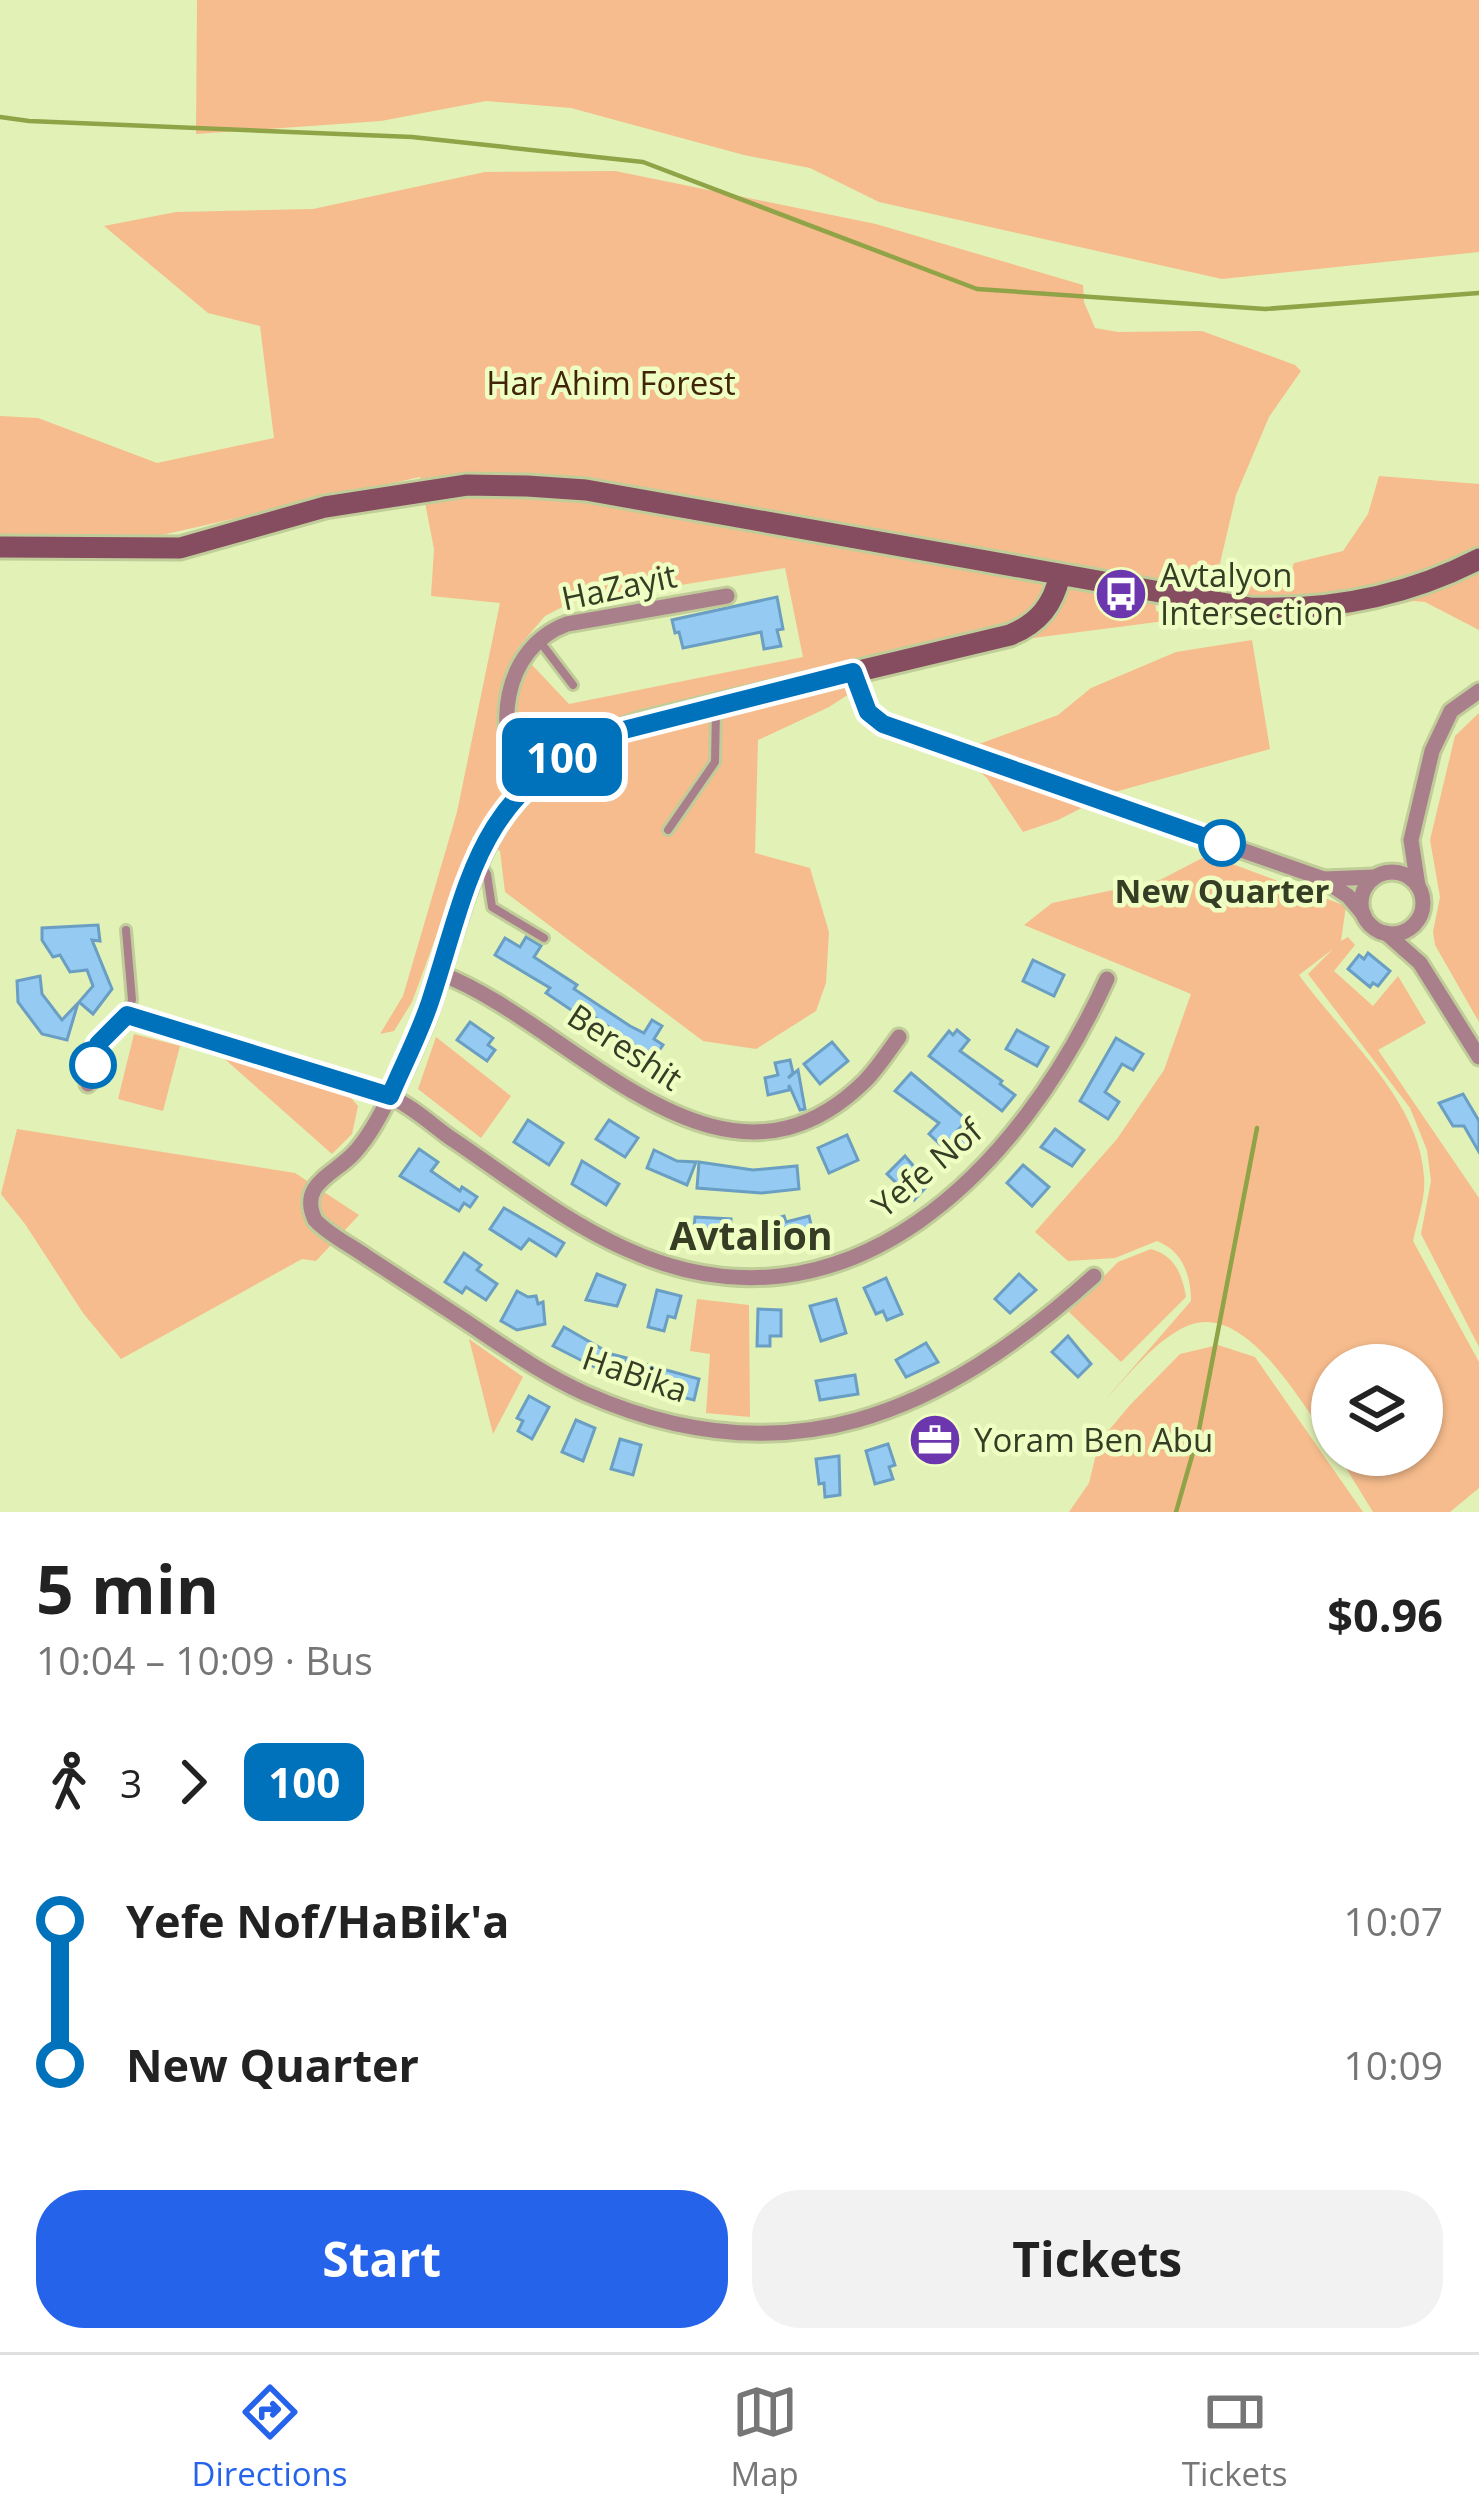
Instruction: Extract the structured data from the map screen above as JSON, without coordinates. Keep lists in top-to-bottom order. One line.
{"streets":{"street":["HaZayit","Bereshit","Yefe Nof","HaBika"]},"crossings":[["Yefe Nof","HaBika"]],"districts":["Avtalion"],"parks":["Har Ahim Forest"],"places":{"bus stop":["Avtalyon Intersection"],"other":["New Quarter"],"office":["Yoram Ben Abu"]},"lines":["bus line 100"],"page":{"on_map":"100","heading":["5 min","10:04 – 10:09 · Bus","$0.96"],"legs":["3","100"],"list":[{"name":"Yefe Nof/HaBik'a","value":"10:07"},{"name":"New Quarter","value":"10:09"}],"buttons":["Start","Tickets"],"tabs":["Directions","Map","Tickets"]}}
